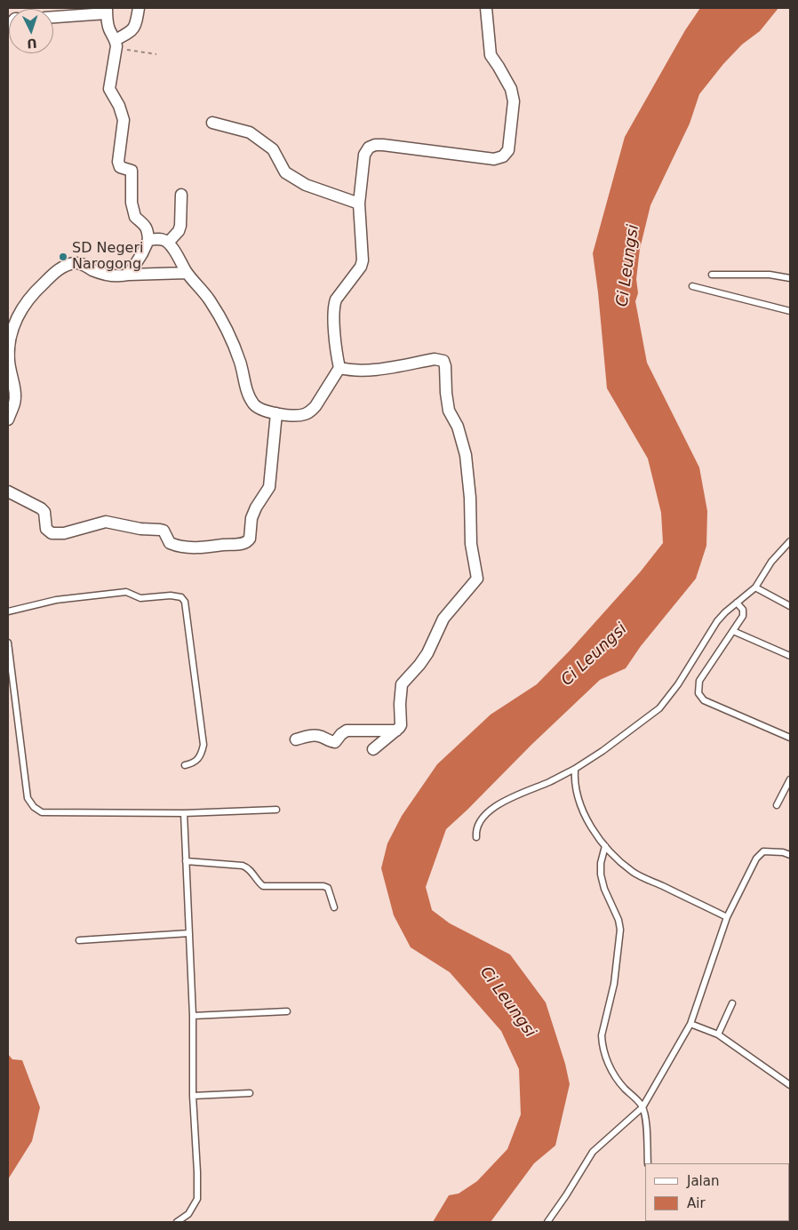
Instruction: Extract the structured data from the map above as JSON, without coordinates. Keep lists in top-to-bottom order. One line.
{"water":["Ci Leungsi"],"places":["SD Negeri Narogong"],"legend":["Jalan","Air"],"north":"bottom"}
